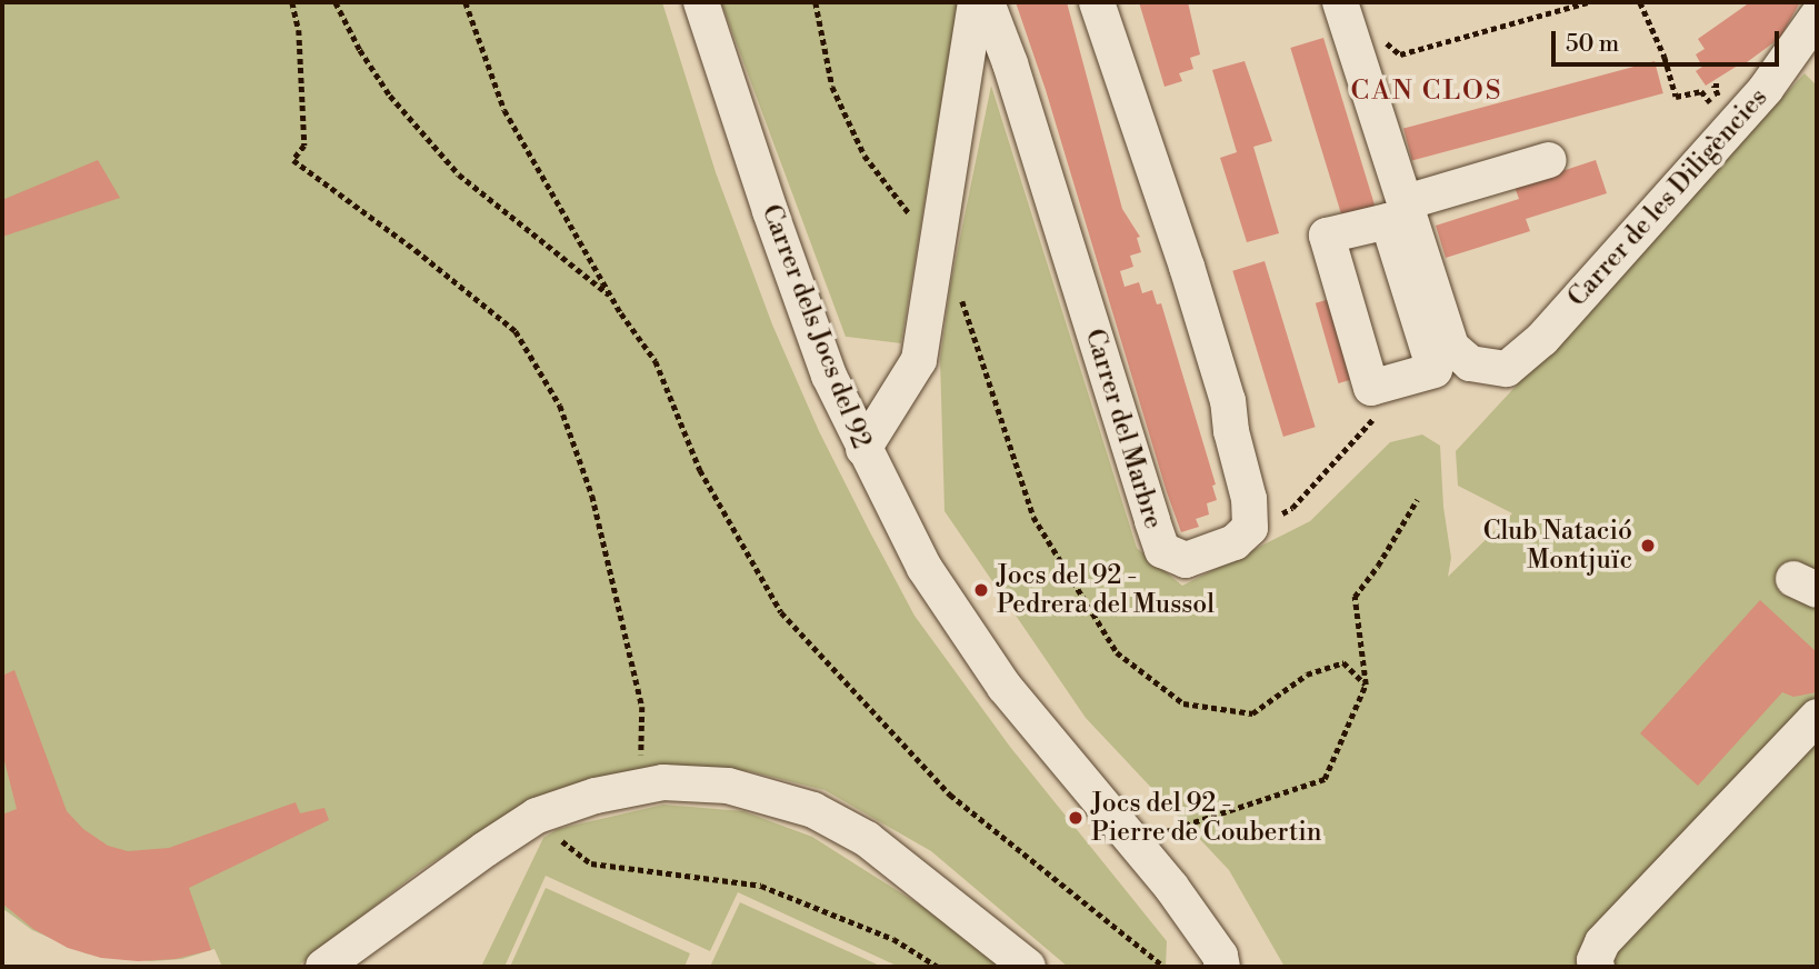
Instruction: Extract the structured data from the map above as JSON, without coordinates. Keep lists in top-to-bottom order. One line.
{"streets":{"street":["Carrer de les Diligències","Carrer dels Jocs del 92","Carrer del Marbre"]},"districts":["CAN CLOS"],"places":["Club Natació Montjuïc","Jocs del 92 - Pedrera del Mussol","Jocs del 92 - Pierre de Coubertin"],"scale_bar":"50 m"}
